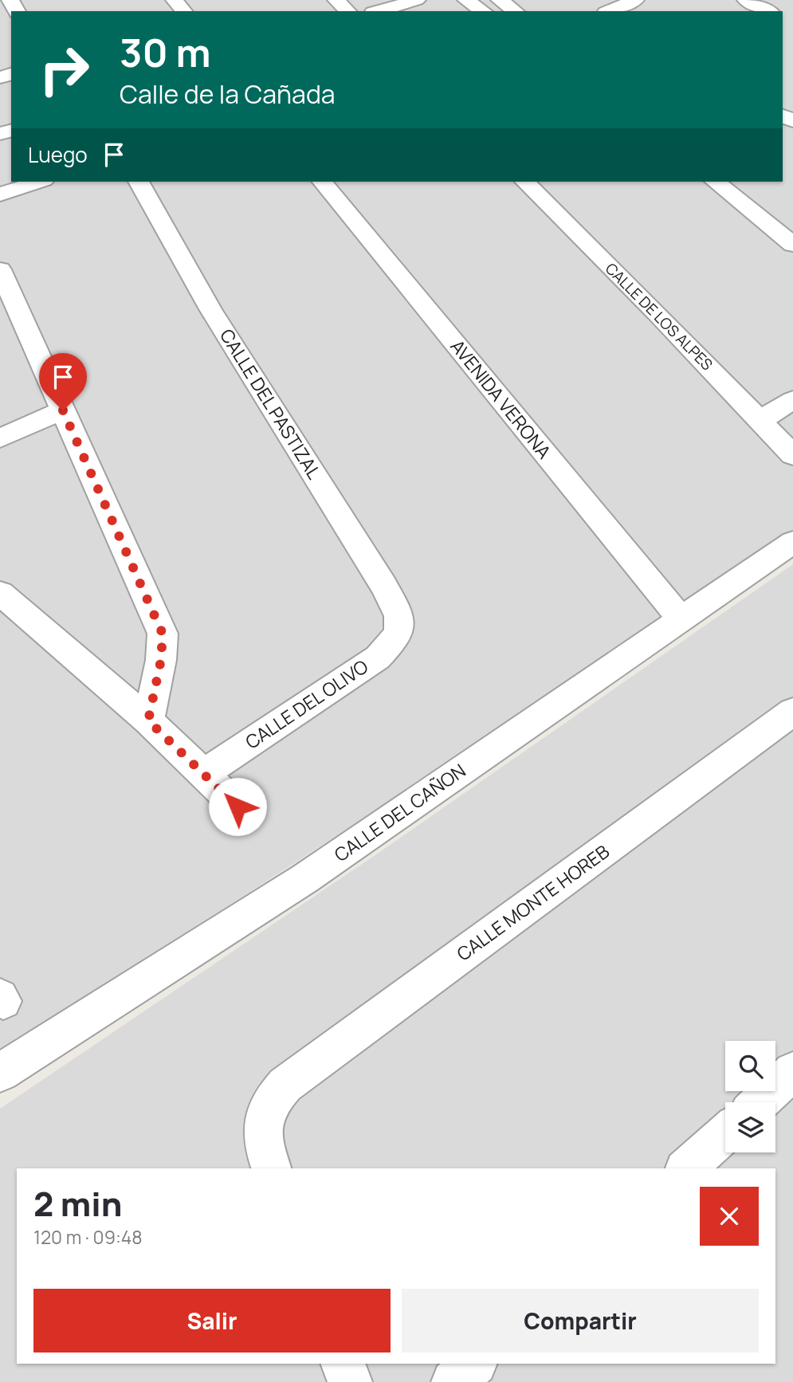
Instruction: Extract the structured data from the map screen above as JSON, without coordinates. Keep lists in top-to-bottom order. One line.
{"streets":{"street":["CALLE DE LOS ALPES","AVENIDA VERONA","CALLE DEL PASTIZAL","CALLE DEL OLIVO","CALLE DEL CAÑON","CALLE MONTE HOREB"]},"crossings":[["AVENIDA VERONA","CALLE DEL CAÑON"],["CALLE DEL PASTIZAL","CALLE DEL OLIVO"]],"page":{"turn":["30 m","Calle de la Cañada"],"then":"Luego","heading":["2 min","120 m · 09:48"],"buttons":["Salir","Compartir"]}}
